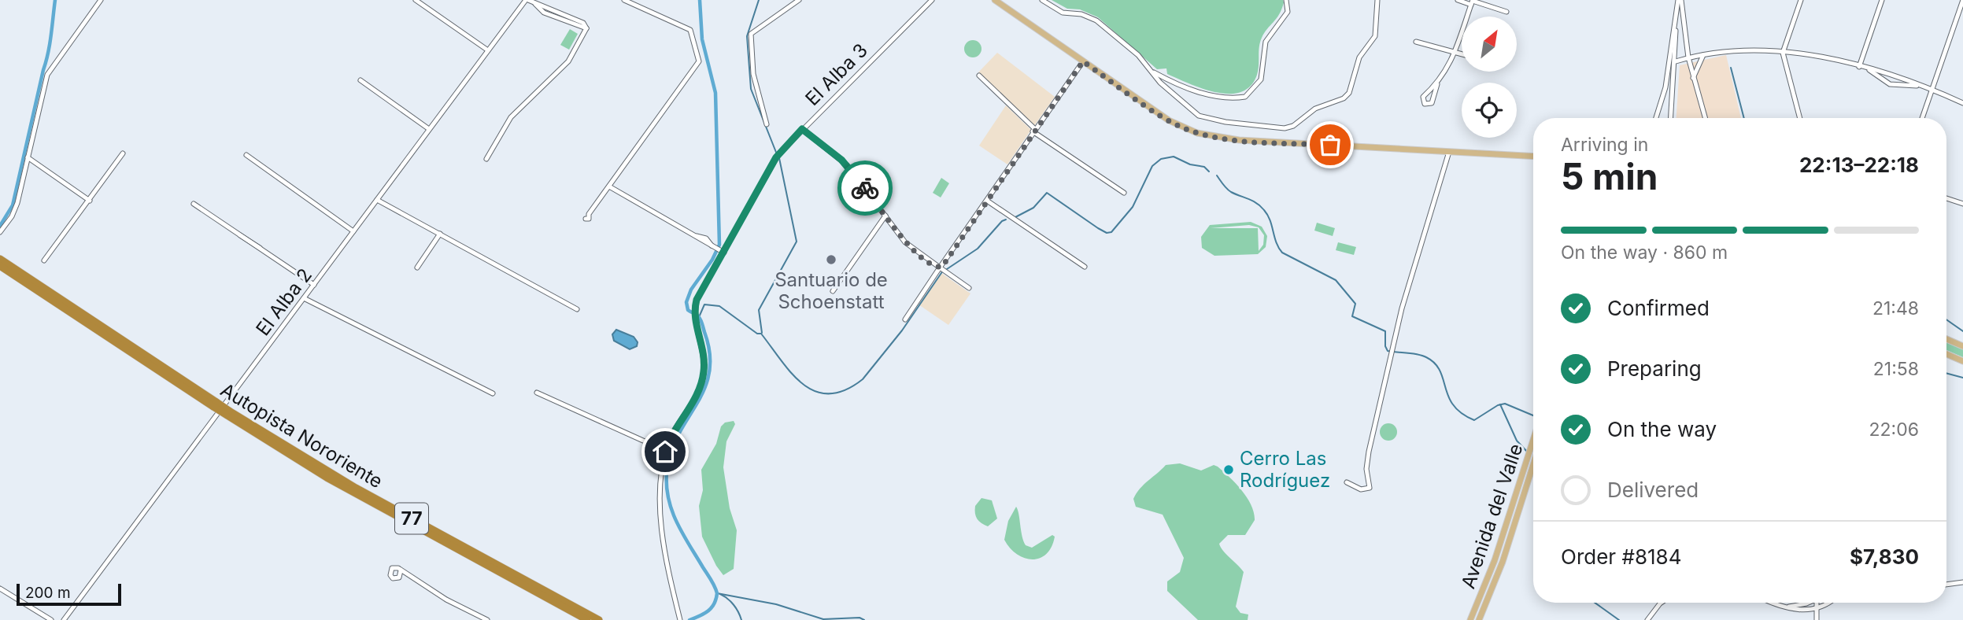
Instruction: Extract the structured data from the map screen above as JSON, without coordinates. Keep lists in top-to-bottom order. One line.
{"streets":{"highway":["Autopista Nororiente","77"],"main road":["Avenida del Valle"],"street":["El Alba 3","El Alba 2"]},"places":["Santuario de Schoenstatt","Cerro Las Rodríguez"],"scale_bar":"200 m","north":"top right","page":{"heading":["5 min","Arriving in","22:13–22:18"],"panel":["Order #8184","$7,830"],"bar":"On the way · 860 m","list":[["Confirmed","21:48"],["Preparing","21:58"],["On the way","22:06"],"Delivered"],"scale":"200 m"}}
